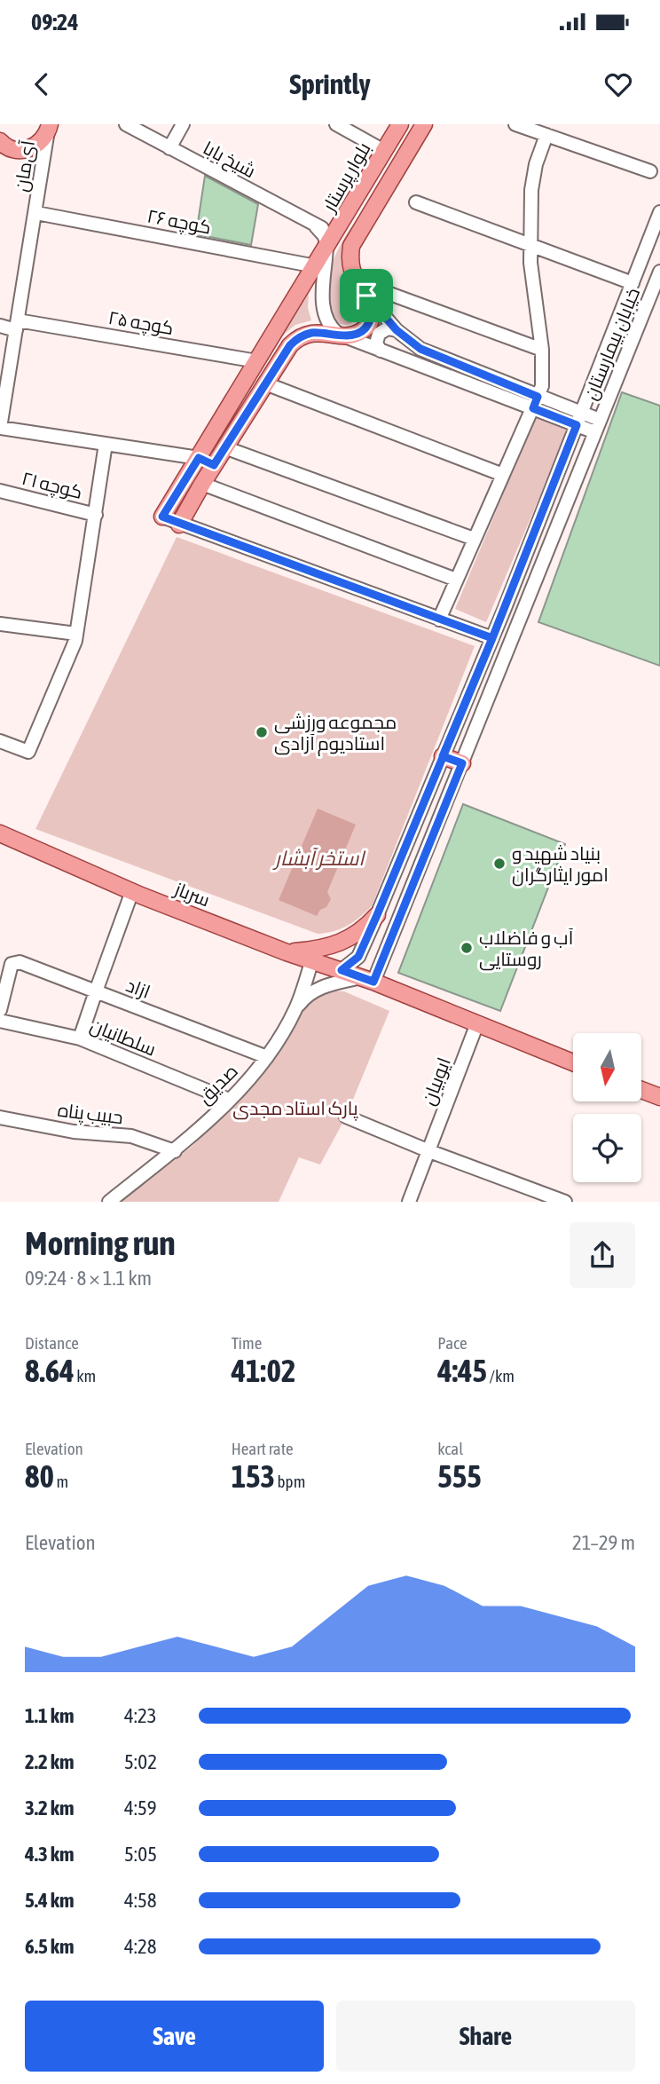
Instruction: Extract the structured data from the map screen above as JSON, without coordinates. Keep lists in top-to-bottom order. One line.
{"streets":{"main road":["بلوار پرستار","سرباز"],"street":["شیخ بابا","آی‌مان","کوچه ۲۶","کوچه ۲۵","خیابان بیمارستان","کوچه ۲۱","ازاد","سلطانیان","ایوبیان","صدیق","حبیب پناه"]},"crossings":[["آی‌مان","کوچه ۲۶"],["آی‌مان","کوچه ۲۵"],["بلوار پرستار","کوچه ۲۶"],["بلوار پرستار","کوچه ۲۵"],["خیابان بیمارستان","سرباز"],["سرباز","ازاد"],["سرباز","ایوبیان"],["سرباز","صدیق"],["ازاد","صدیق"],["سلطانیان","صدیق"],["صدیق","حبیب پناه"]],"water":["استخر آبشار"],"parks":["پارک استاد مجدی"],"places":["مجموعه ورزشی استادیوم آزادی","بنیاد شهید و امور ایثارگران","آب و فاضلاب روستایی"],"north":"bottom","page":{"status":"09:24","header":"Sprintly","heading":["Morning run","09:24 · 8 × 1.1 km"],"stats":[["Distance","8.64 km"],["Time","41:02"],["Pace","4:45 /km"],["Elevation","80 m"],["Heart rate","153 bpm"],["kcal","555"]],"chart":["Elevation","21–29 m"],"list":[{"name":"1.1 km","note":"4:23"},{"name":"2.2 km","note":"5:02"},{"name":"3.2 km","note":"4:59"},{"name":"4.3 km","note":"5:05"},{"name":"5.4 km","note":"4:58"},{"name":"6.5 km","note":"4:28"}],"buttons":["Save","Share"]}}
